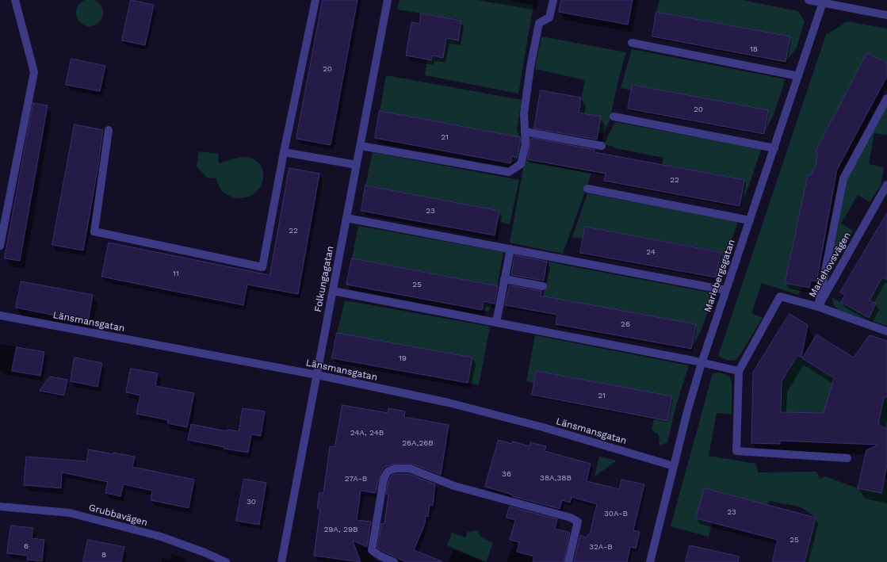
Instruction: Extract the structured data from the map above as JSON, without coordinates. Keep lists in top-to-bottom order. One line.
{"streets":{"street":["Mariehovsvägen","Mariebergsgatan","Folkungagatan","Länsmansgatan","Grubbavägen"]},"crossings":[["Mariebergsgatan","Länsmansgatan"],["Folkungagatan","Länsmansgatan"]],"house_numbers":["18","20","20","21","22","23","22","24","11","25","26","19","21","24A, 24B","26A,26B","36","38A,38B","27A-B","30","23","30A-B","29A, 29B","25","6","32A-B","8"]}
